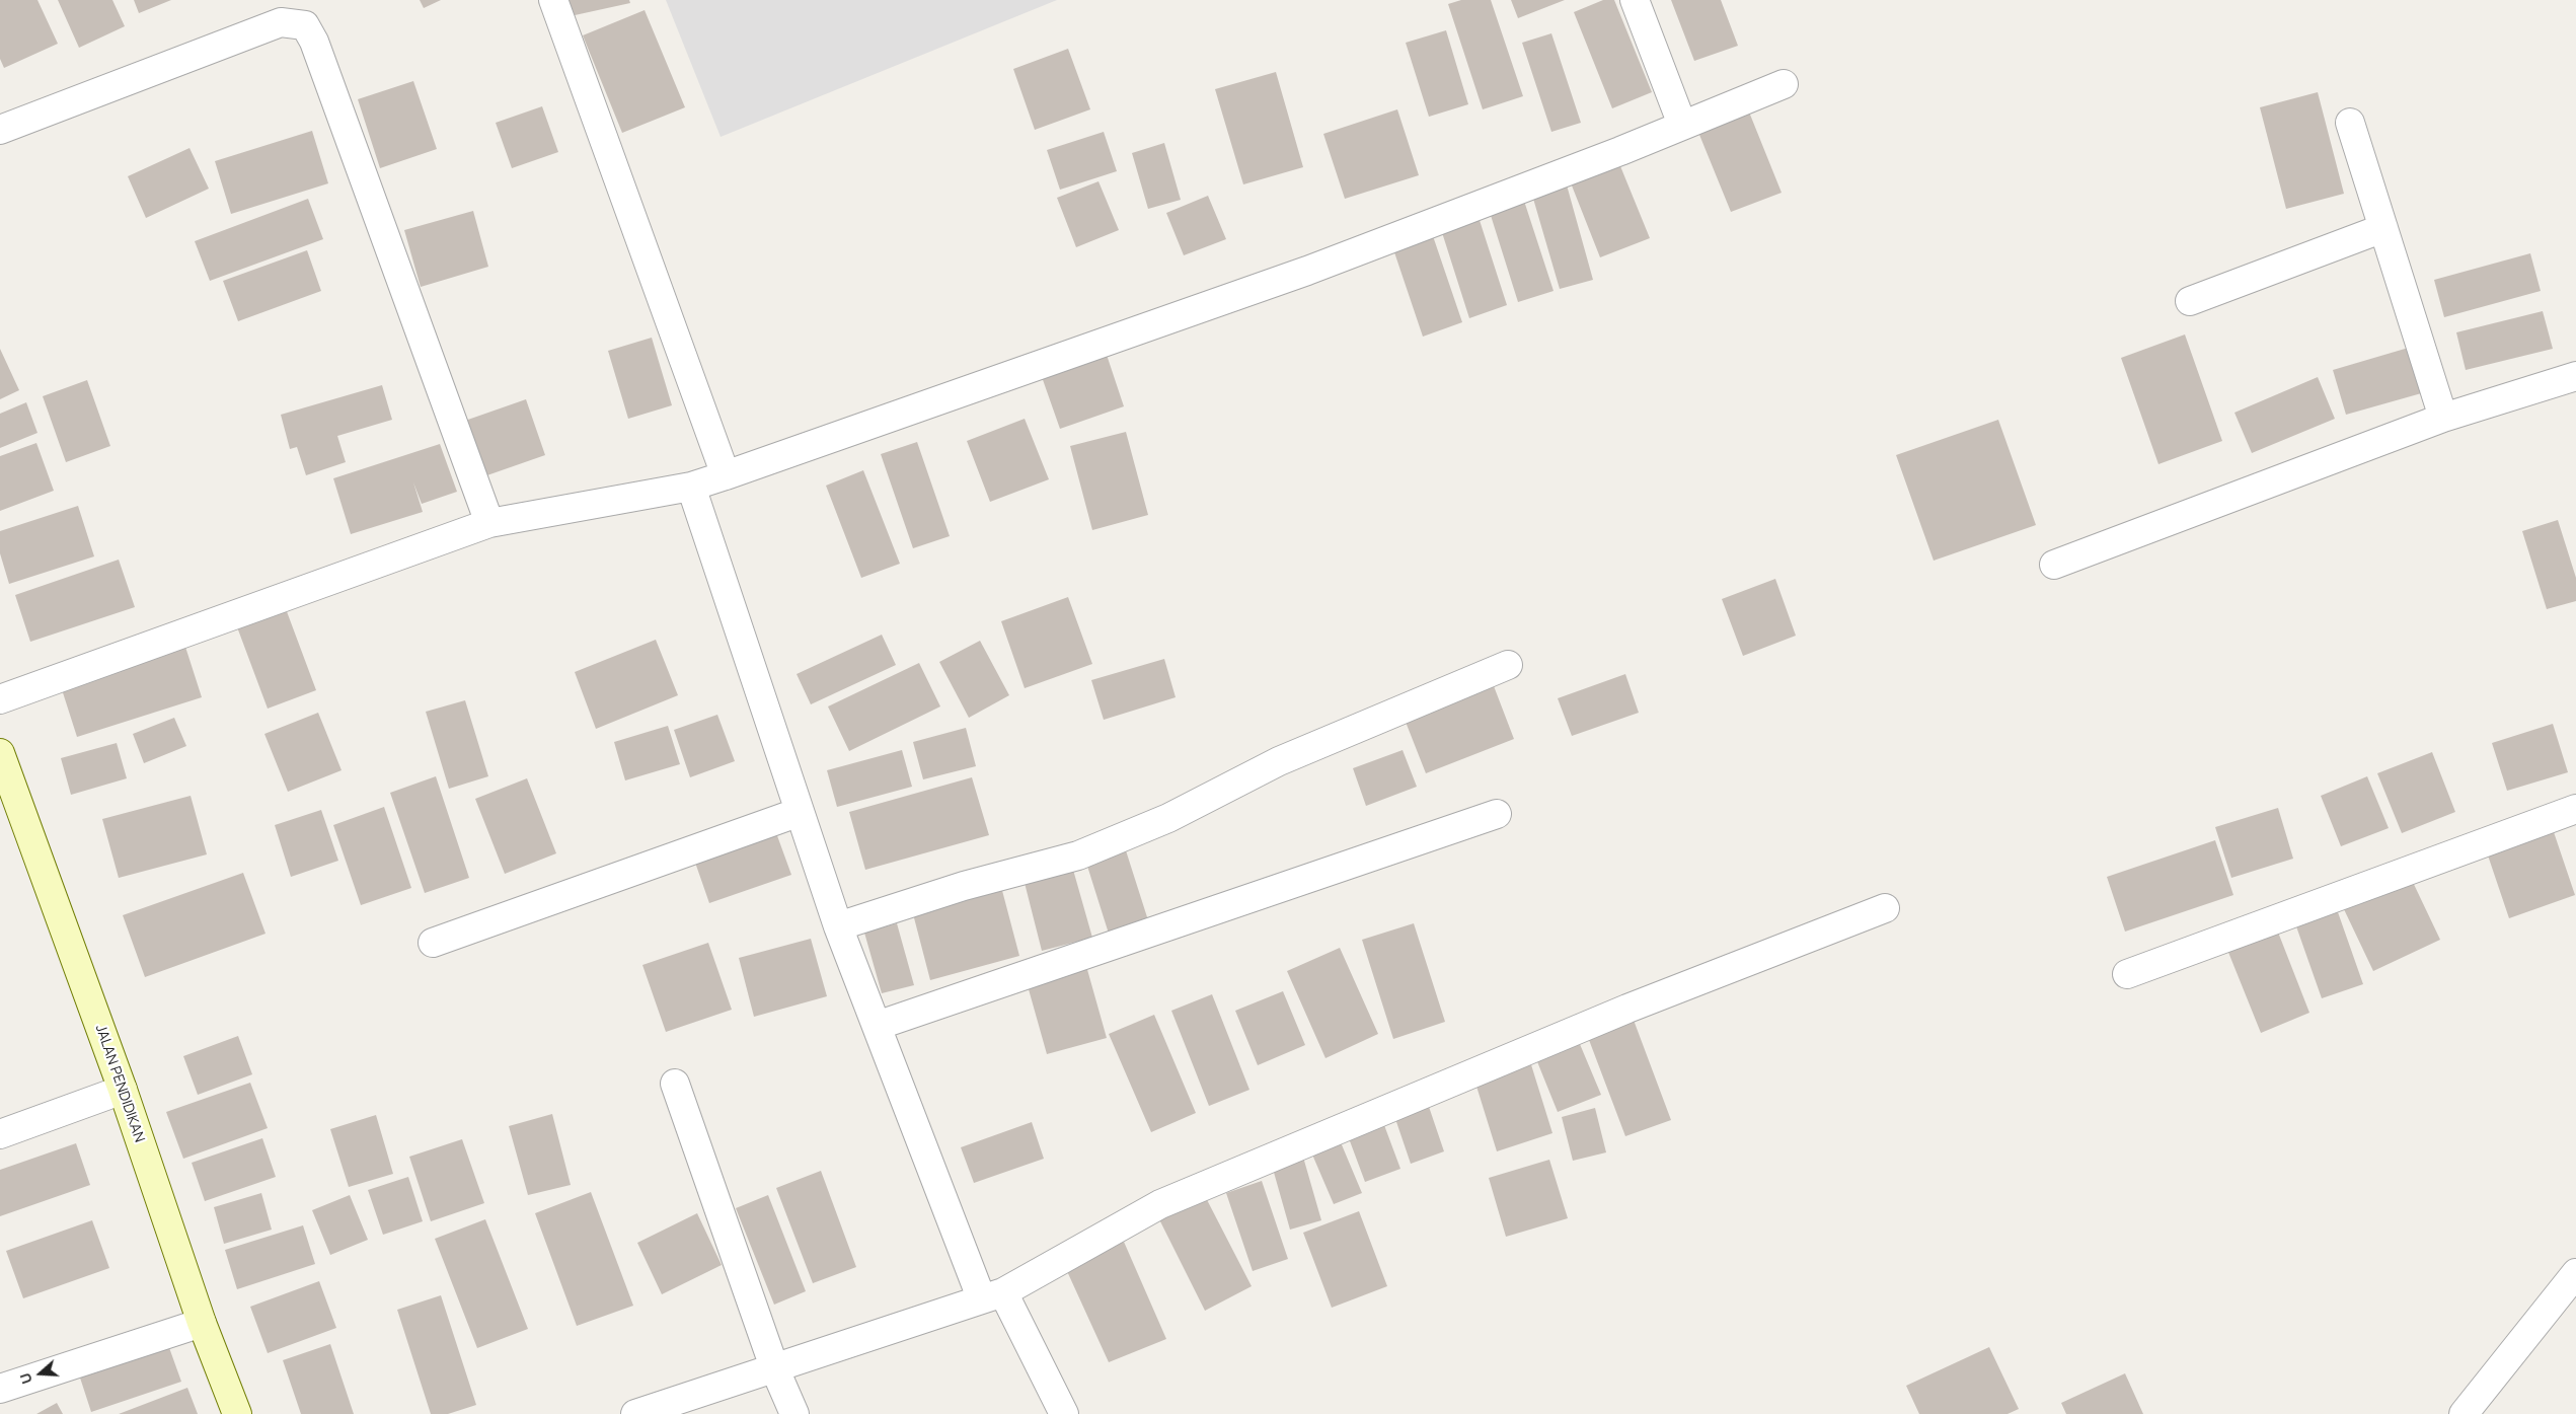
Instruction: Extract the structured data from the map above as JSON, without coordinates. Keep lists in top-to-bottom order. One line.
{"streets":{"main road":["JALAN PENDIDIKAN"]},"north":"left"}
